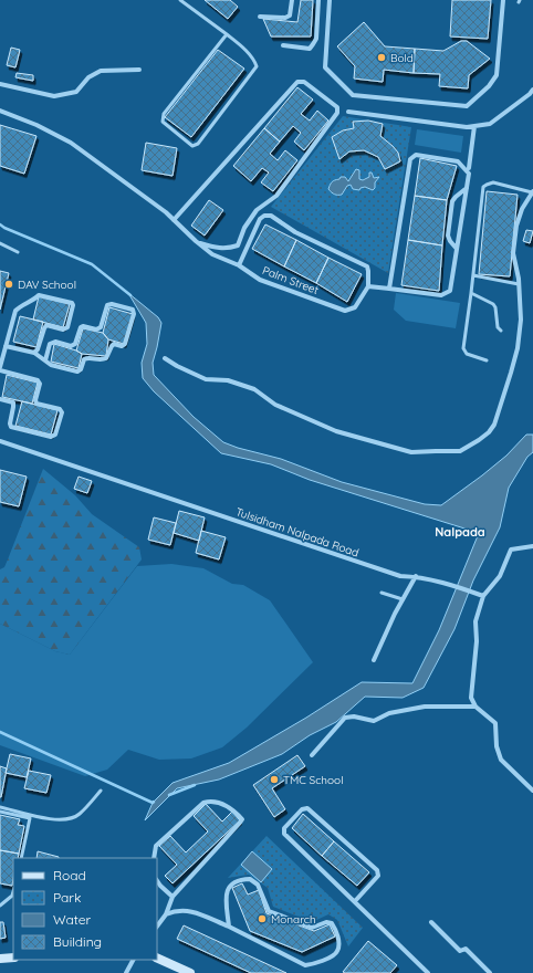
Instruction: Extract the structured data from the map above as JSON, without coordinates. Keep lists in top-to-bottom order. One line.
{"streets":{"street":["Palm Street","Tulsidham Nalpada Road"]},"districts":["Nalpada"],"places":["Bold","DAV School","TMC School","Monarch"],"legend":["Road","Park","Water","Building"]}
